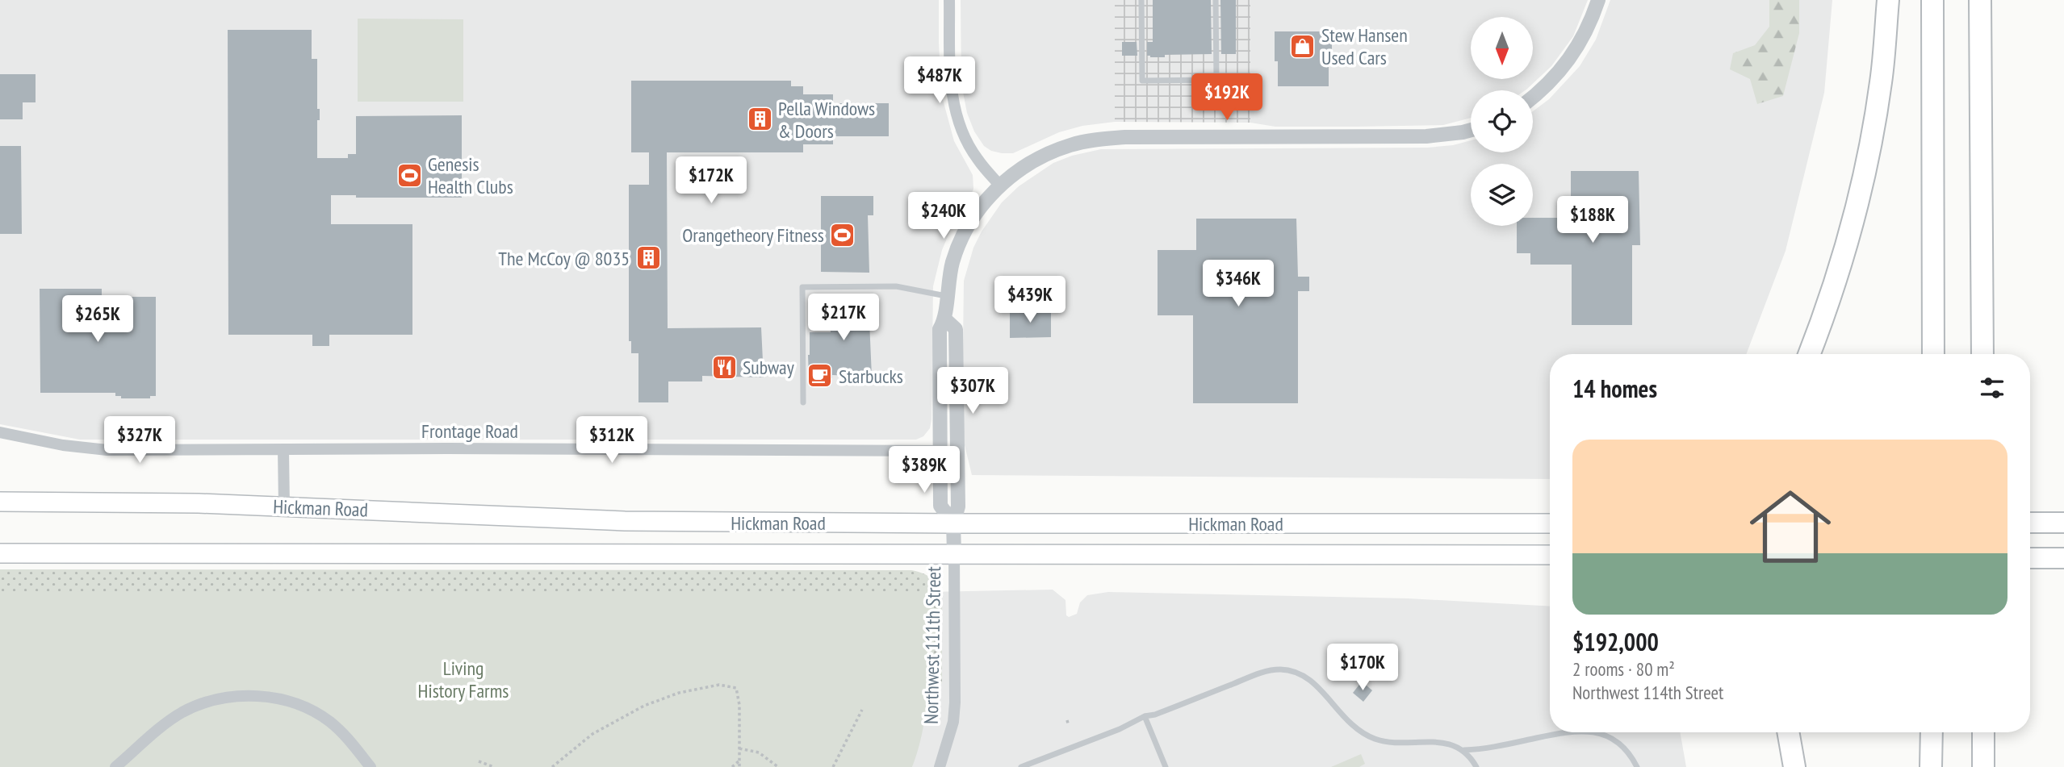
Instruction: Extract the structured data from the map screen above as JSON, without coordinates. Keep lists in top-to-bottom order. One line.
{"streets":{"main road":["Hickman Road"],"street":["Frontage Road","Northwest 111th Street"]},"crossings":[["Frontage Road","Northwest 111th Street"],["Hickman Road","Northwest 111th Street"]],"parks":["Living History Farms"],"places":{"shop":["Stew Hansen Used Cars"],"building":["Pella Windows & Doors","The McCoy @ 8035"],"sports":["Genesis Health Clubs","Orangetheory Fitness"],"restaurant":["Subway"],"cafe":["Starbucks"]},"north":"bottom","page":{"price":["$487K","$192K","$172K","$240K","$188K","$346K","$439K","$217K","$265K","$307K","$327K","$312K","$389K","$170K"],"heading":"14 homes","list":[{"name":"$192,000","note":"2 rooms · 80 m² · Northwest 114th Street"}]}}
